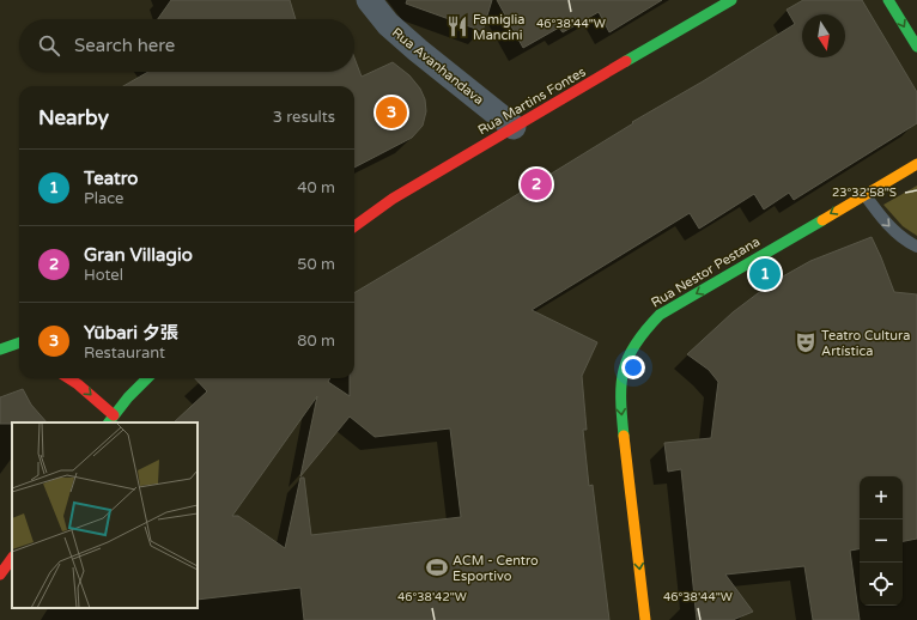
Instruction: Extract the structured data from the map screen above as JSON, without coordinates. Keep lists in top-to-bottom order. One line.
{"streets":{"street":["Rua Avanhandava","Rua Martins Fontes","Rua Nestor Pestana"]},"crossings":[["Rua Avanhandava","Rua Martins Fontes"]],"one_way":["Rua Nestor Pestana"],"places":{"restaurant":["Famiglia Mancini"],"theatre":["Teatro Cultura Artística"],"sports":["ACM - Centro Esportivo"]},"north":"bottom","page":{"search":"Search here","heading":["Nearby","3 results"],"pins":["3","2","1"],"list":[{"mark":"1","name":"Teatro","note":"Place","value":"40 m"},{"mark":"2","name":"Gran Villagio","note":"Hotel","value":"50 m"},{"mark":"3","name":"Yūbari 夕張","note":"Restaurant","value":"80 m"}],"map_buttons":["+","−"]},"coordinates":["46°38'44\"W","23°32'58\"S","46°38'42\"W"]}
